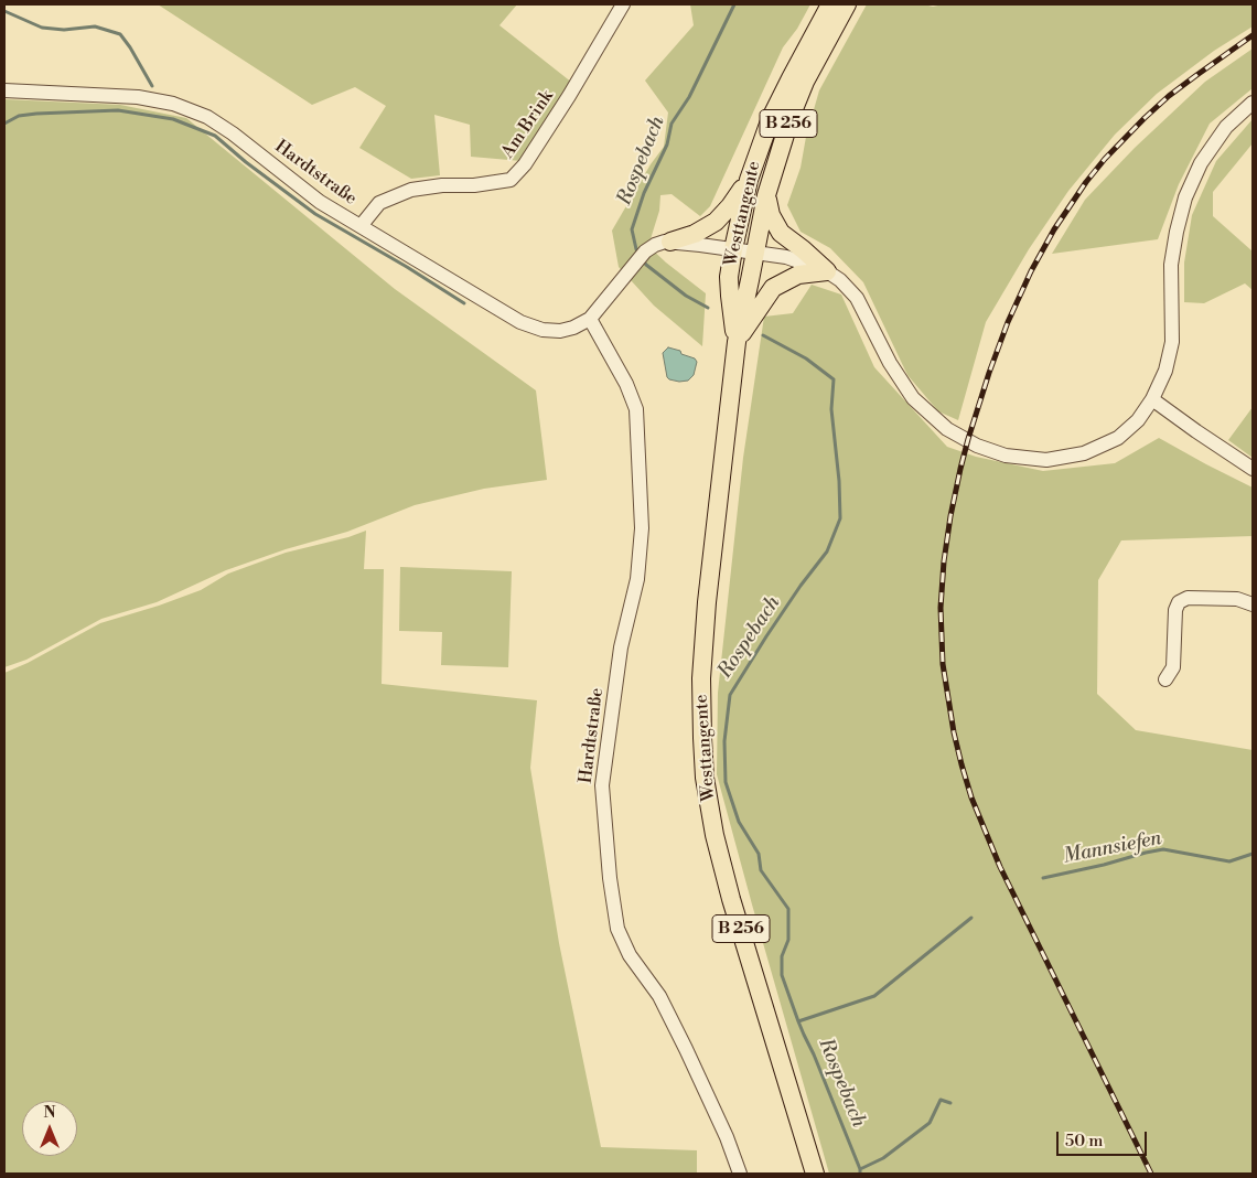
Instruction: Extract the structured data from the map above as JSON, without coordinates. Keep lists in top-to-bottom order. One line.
{"streets":{"main road":["B 256","Westtangente"],"street":["Am Brink","Hardtstraße"]},"crossings":[["B 256","Hardtstraße"],["B 256","Westtangente"],["Am Brink","Hardtstraße"],["Hardtstraße","Westtangente"]],"water":["Rospebach","Mannsiefen"],"scale_bar":"50 m","north":"top"}
